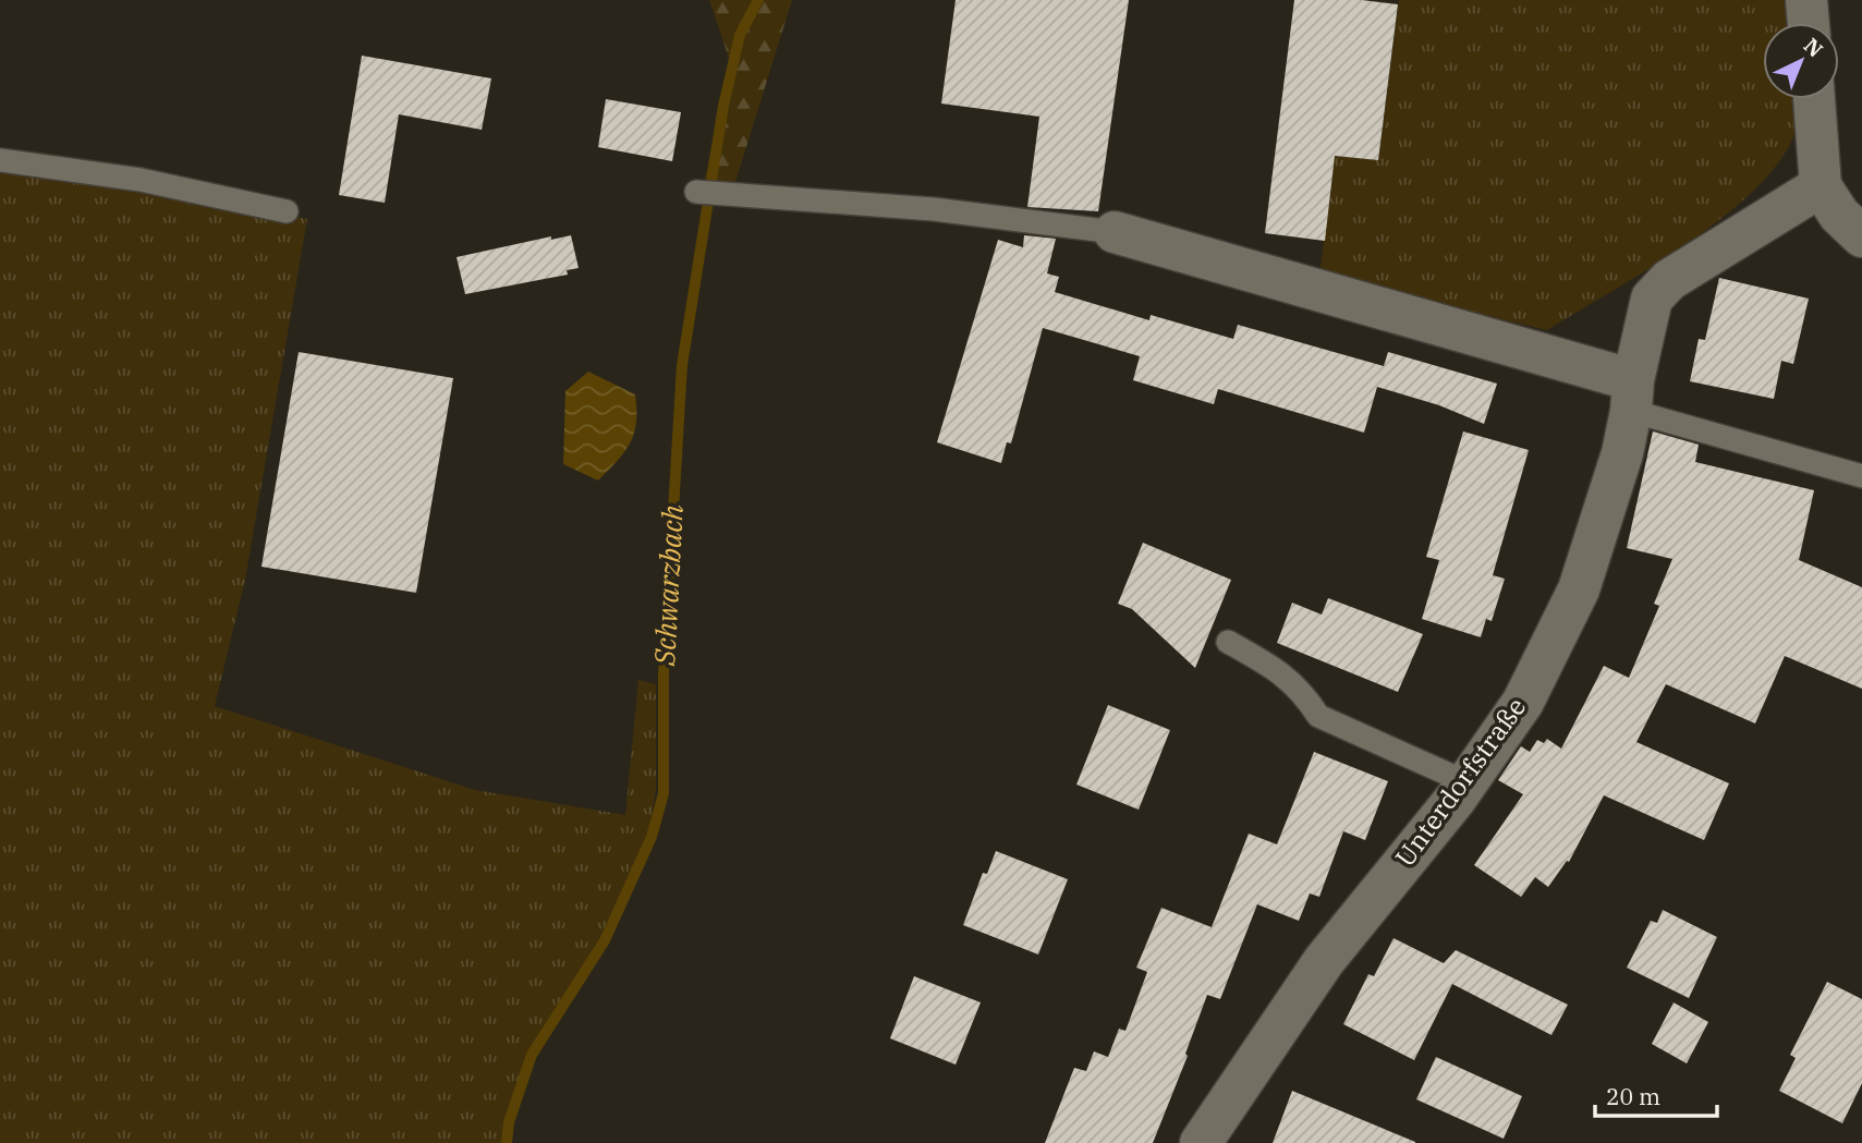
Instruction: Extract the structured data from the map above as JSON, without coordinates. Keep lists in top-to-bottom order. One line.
{"streets":{"street":["Unterdorfstraße"]},"water":["Schwarzbach"],"scale_bar":"20 m","north":"top right"}
